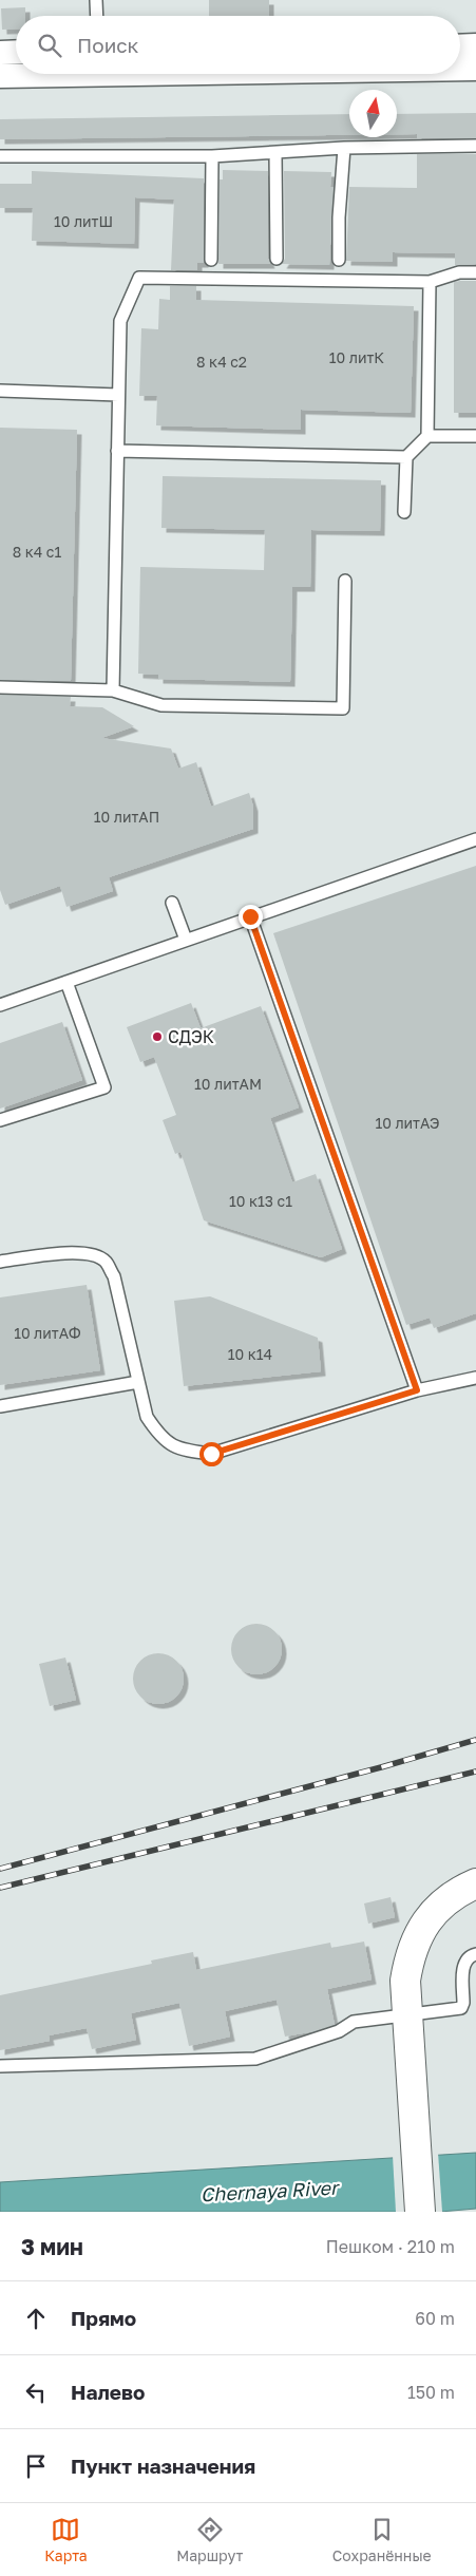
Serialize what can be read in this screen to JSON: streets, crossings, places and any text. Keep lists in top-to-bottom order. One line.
{"water":["Chernaya River"],"places":["СДЭК"],"house_numbers":["10 литШ","10 литК","8 к4 с2","8 к4 с1","10 литАП","10 литАМ","10 литАЭ","10 к13 с1","10 литАФ","10 к14"],"north":"top","page":{"search":"Поиск","heading":["3 мин","Пешком · 210 m"],"list":[["Прямо","60 m"],["Налево","150 m"],"Пункт назначения"],"nav":["Карта","Маршрут","Сохранённые"]}}
